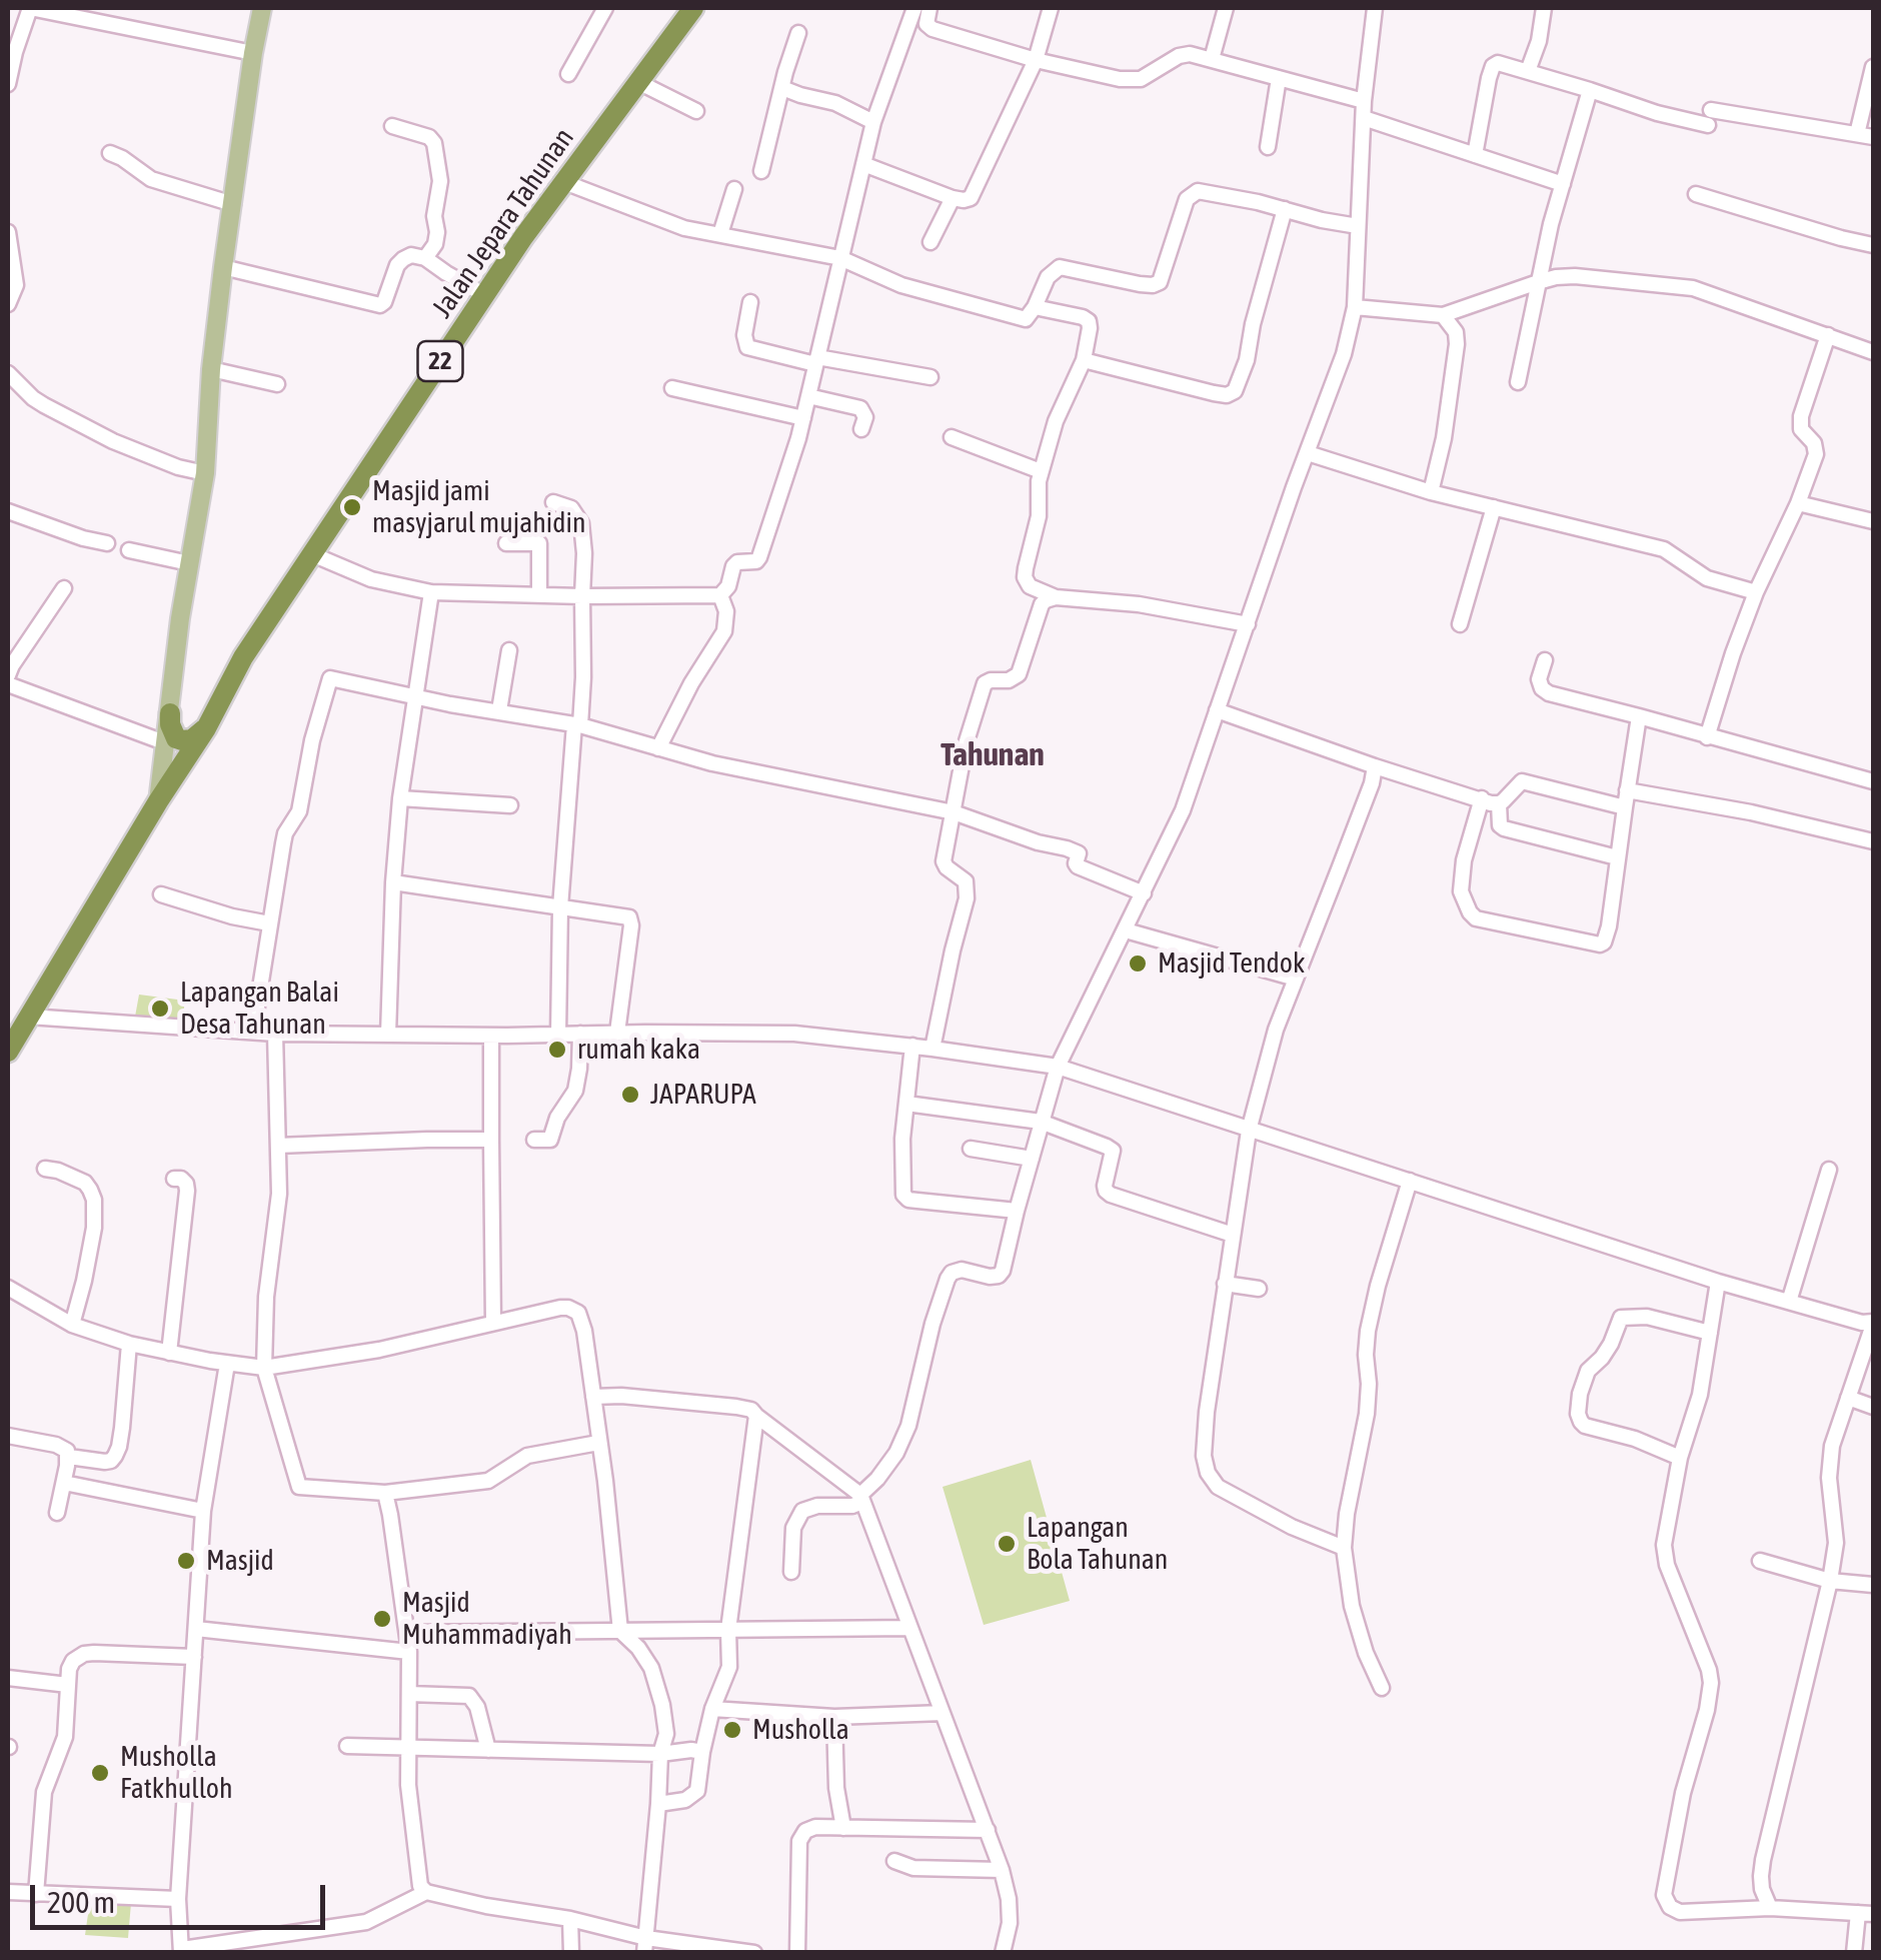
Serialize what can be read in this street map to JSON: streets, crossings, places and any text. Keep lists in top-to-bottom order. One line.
{"streets":{"highway":["Jalan Jepara Tahunan","22"]},"crossings":[["Jalan Jepara Tahunan","22"]],"districts":["Tahunan"],"places":["Masjid jami masyjarul mujahidin","Masjid Tendok","Lapangan Balai Desa Tahunan","rumah kaka","JAPARUPA","Lapangan Bola Tahunan","Masjid","Masjid Muhammadiyah","Musholla","Musholla Fatkhulloh"],"scale_bar":"200 m"}
